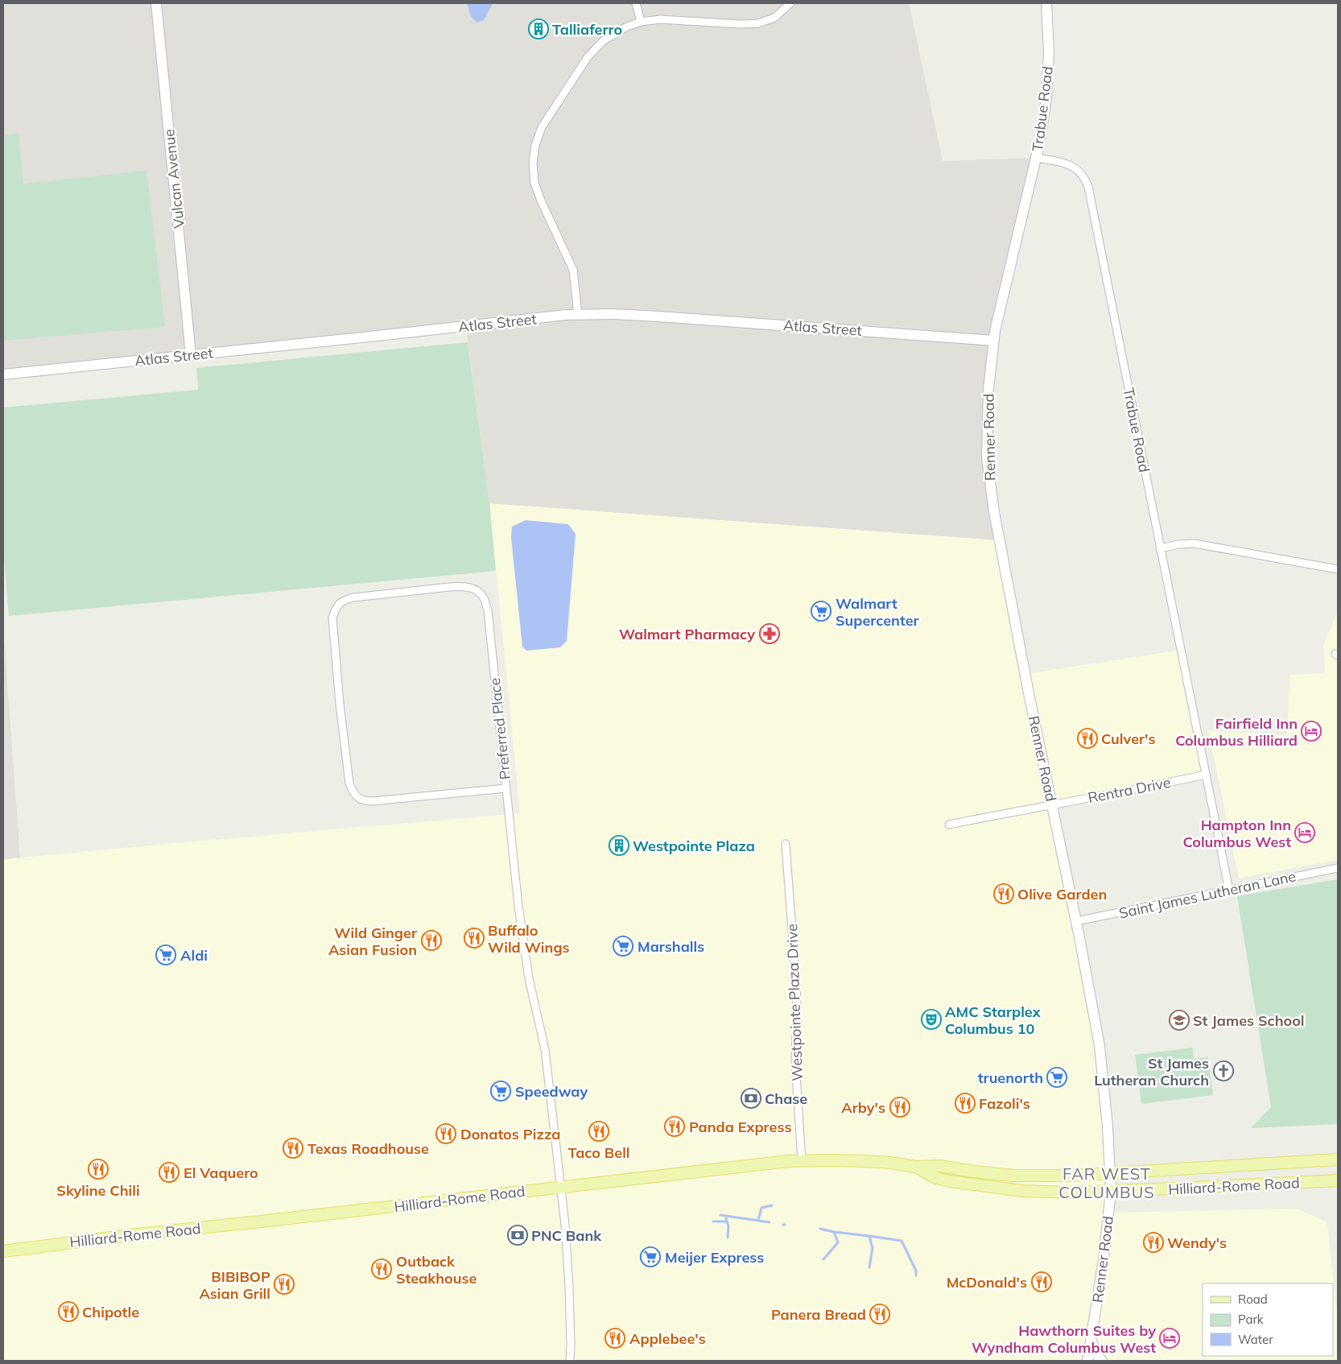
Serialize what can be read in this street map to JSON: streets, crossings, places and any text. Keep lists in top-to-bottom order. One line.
{"streets":{"main road":["Trabue Road","Vulcan Avenue","Atlas Street","Renner Road","Hilliard-Rome Road"],"street":["Preferred Place","Rentra Drive","Saint James Lutheran Lane","Westpointe Plaza Drive"]},"crossings":[["Trabue Road","Renner Road"],["Trabue Road","Rentra Drive"],["Trabue Road","Saint James Lutheran Lane"],["Vulcan Avenue","Atlas Street"],["Atlas Street","Renner Road"],["Renner Road","Rentra Drive"],["Renner Road","Saint James Lutheran Lane"],["Renner Road","Hilliard-Rome Road"],["Westpointe Plaza Drive","Hilliard-Rome Road"]],"districts":["FAR WEST COLUMBUS"],"places":{"building":["Talliaferro","Westpointe Plaza"],"supermarket":["Walmart Supercenter","Marshalls","Aldi","truenorth","Speedway","Meijer Express"],"pharmacy":["Walmart Pharmacy"],"hotel":["Fairfield Inn Columbus Hilliard","Hampton Inn Columbus West","Hawthorn Suites by Wyndham Columbus West"],"restaurant":["Culver's","Olive Garden","Buffalo Wild Wings","Wild Ginger Asian Fusion","Fazoli's","Arby's","Panda Express","Taco Bell","Donatos Pizza","Texas Roadhouse","Skyline Chili","El Vaquero","Wendy's","Outback Steakhouse","McDonald's","BIBIBOP Asian Grill","Chipotle","Panera Bread","Applebee's"],"theatre":["AMC Starplex Columbus 10"],"school or university":["St James School"],"church":["St James Lutheran Church"],"bank":["Chase","PNC Bank"]},"legend":["Road","Park","Water"]}
